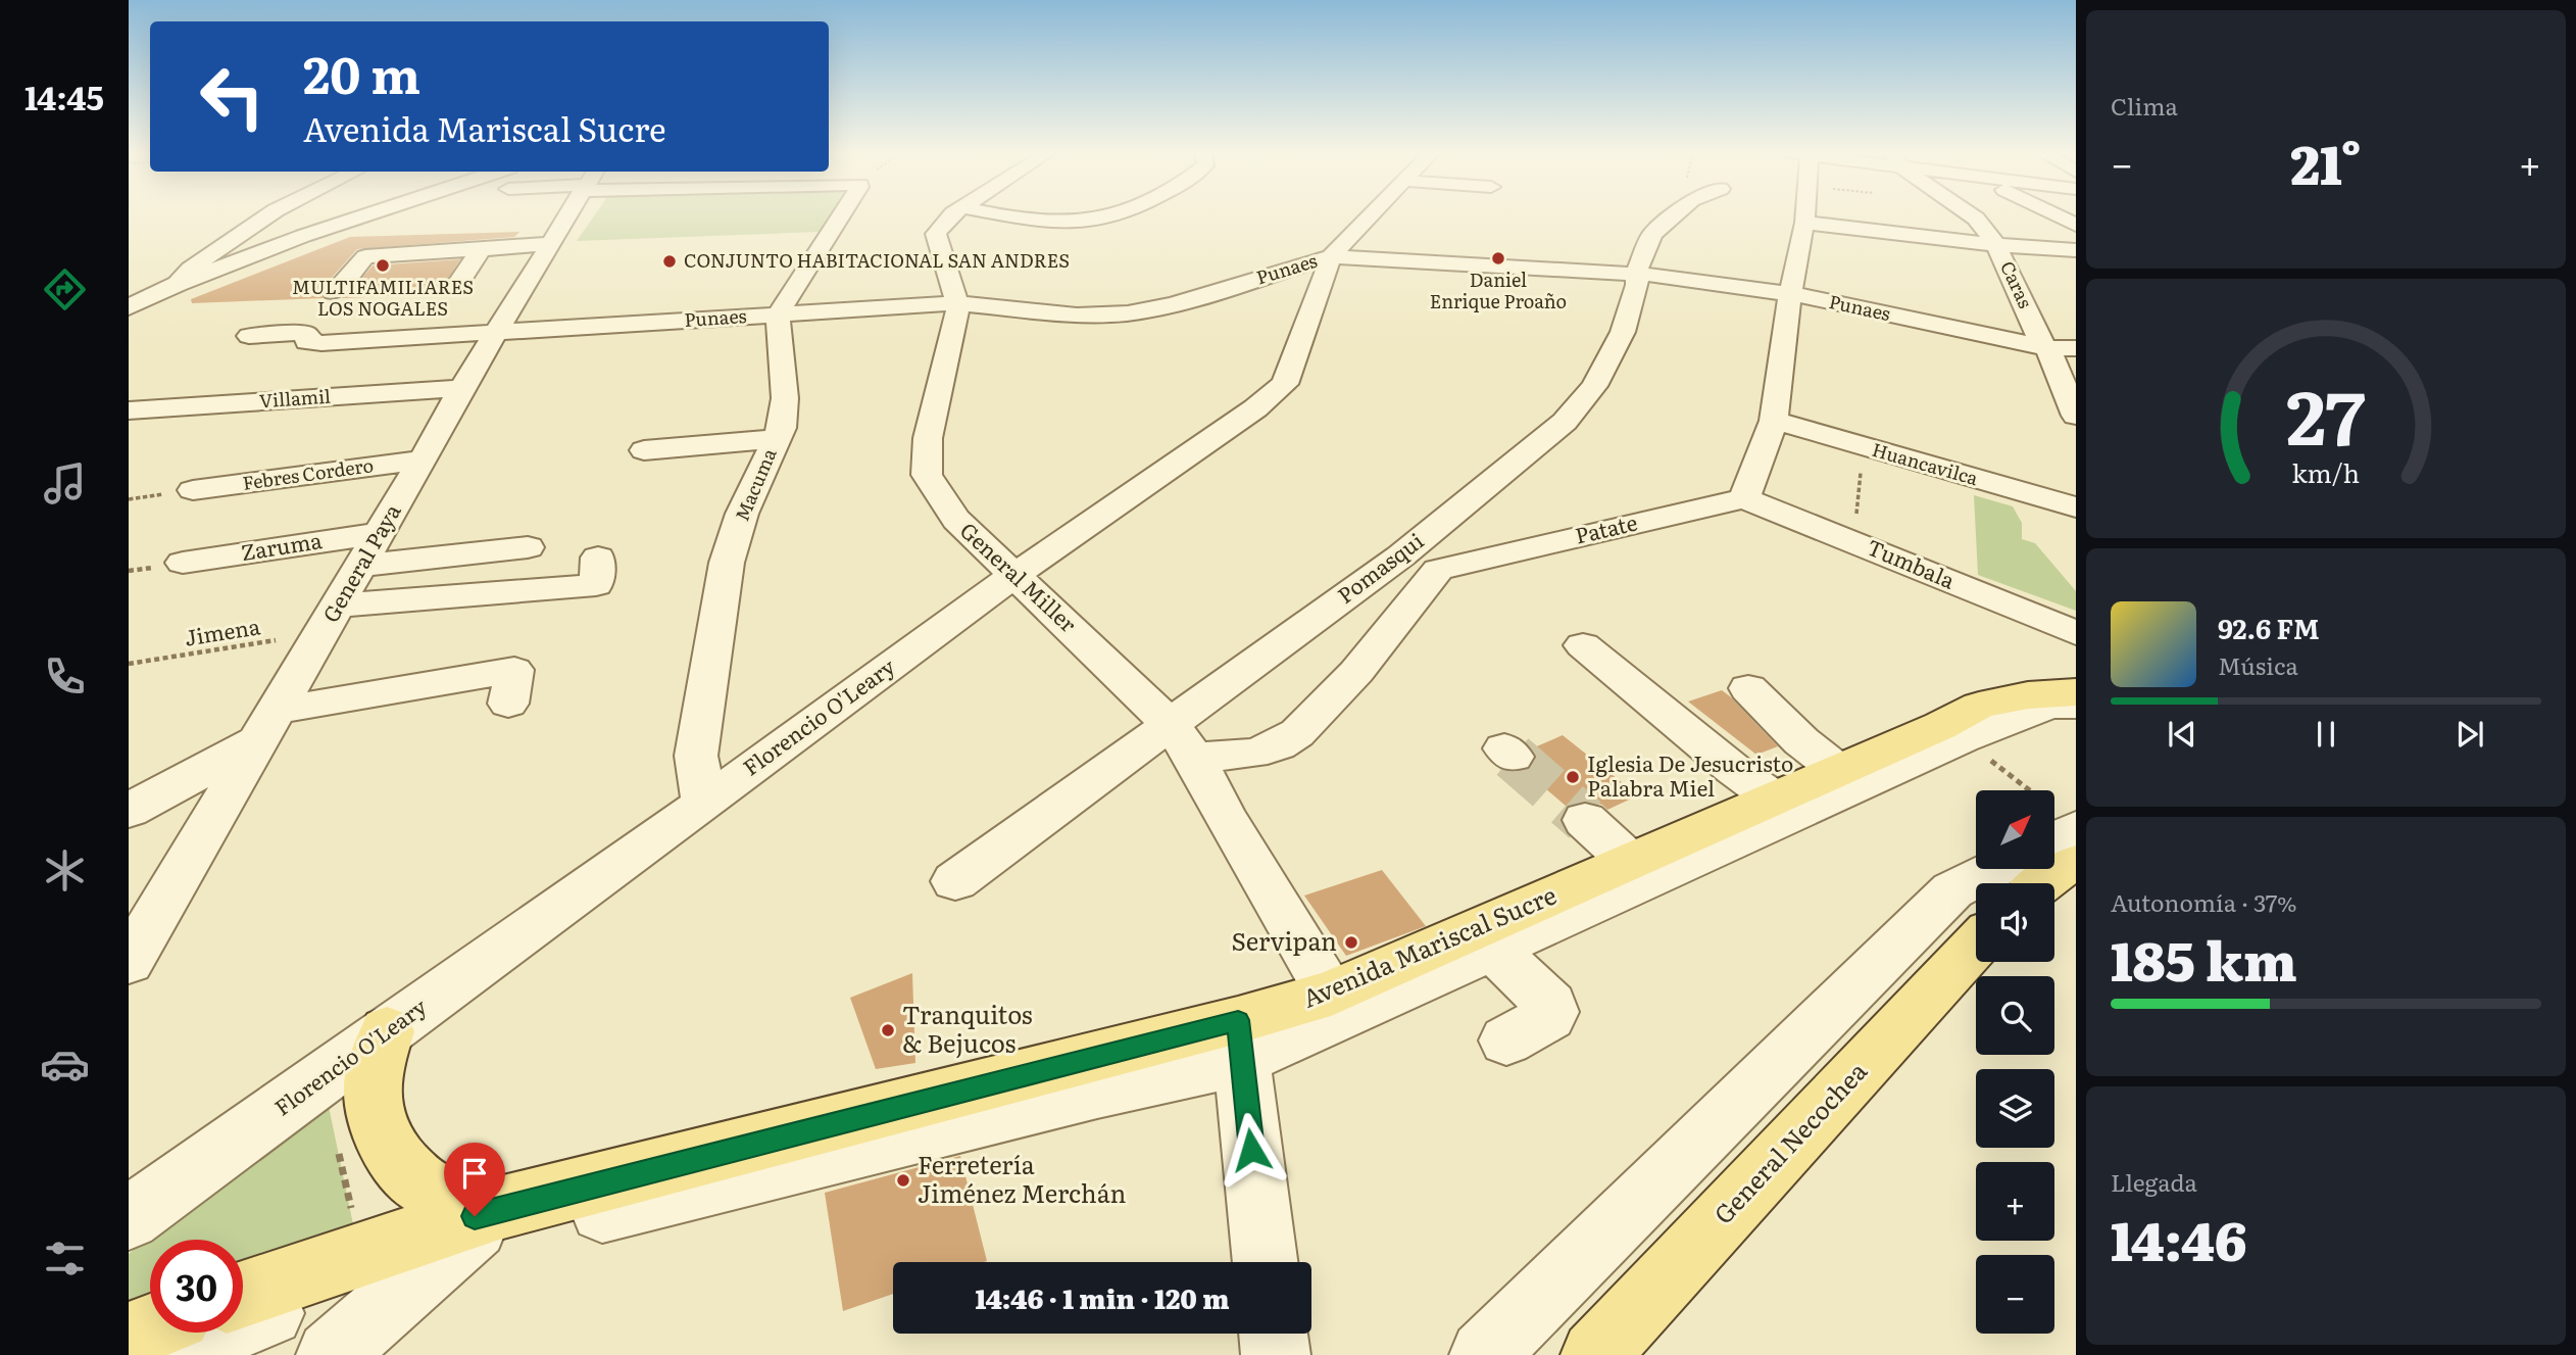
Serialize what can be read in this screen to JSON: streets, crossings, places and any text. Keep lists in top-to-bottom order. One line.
{"streets":{"main road":["Avenida Mariscal Sucre","General Necochea"],"street":["Punaes","Caras","Villamil","Huancavilca","Febres Cordero","Macuma","Patate","Zaruma","General Paya","Tumbala","Pomasqui","General Miller","Florencio O'Leary"],"path":["Jimena"]},"crossings":[["Punaes","Caras"],["Punaes","Macuma"],["Punaes","General Paya"],["Punaes","Pomasqui"],["Punaes","General Miller"],["Punaes","Florencio O'Leary"],["Villamil","General Paya"],["Febres Cordero","General Paya"],["Macuma","Florencio O'Leary"],["Patate","Tumbala"],["Zaruma","General Paya"],["General Paya","Jimena"],["Pomasqui","General Miller"],["General Miller","Florencio O'Leary"],["General Miller","Avenida Mariscal Sucre"]],"places":["Daniel Enrique Proaño","CONJUNTO HABITACIONAL SAN ANDRES","MULTIFAMILIARES LOS NOGALES","Iglesia De Jesucristo Palabra Miel","Servipan","Tranquitos & Bejucos","Ferretería Jiménez Merchán"],"north":"top right","page":{"tabs":"14:45","tile":["Clima",["Autonomía · 37%","185 km"],["Llegada","14:46"]],"turn":["20 m","Avenida Mariscal Sucre"],"heat":["−","21°","+"],"song":["92.6 FM","Música"],"map_buttons":["+","−"],"limit":"30","trip":"14:46 · 1 min · 120 m","gauge":["27","km/h"]}}
